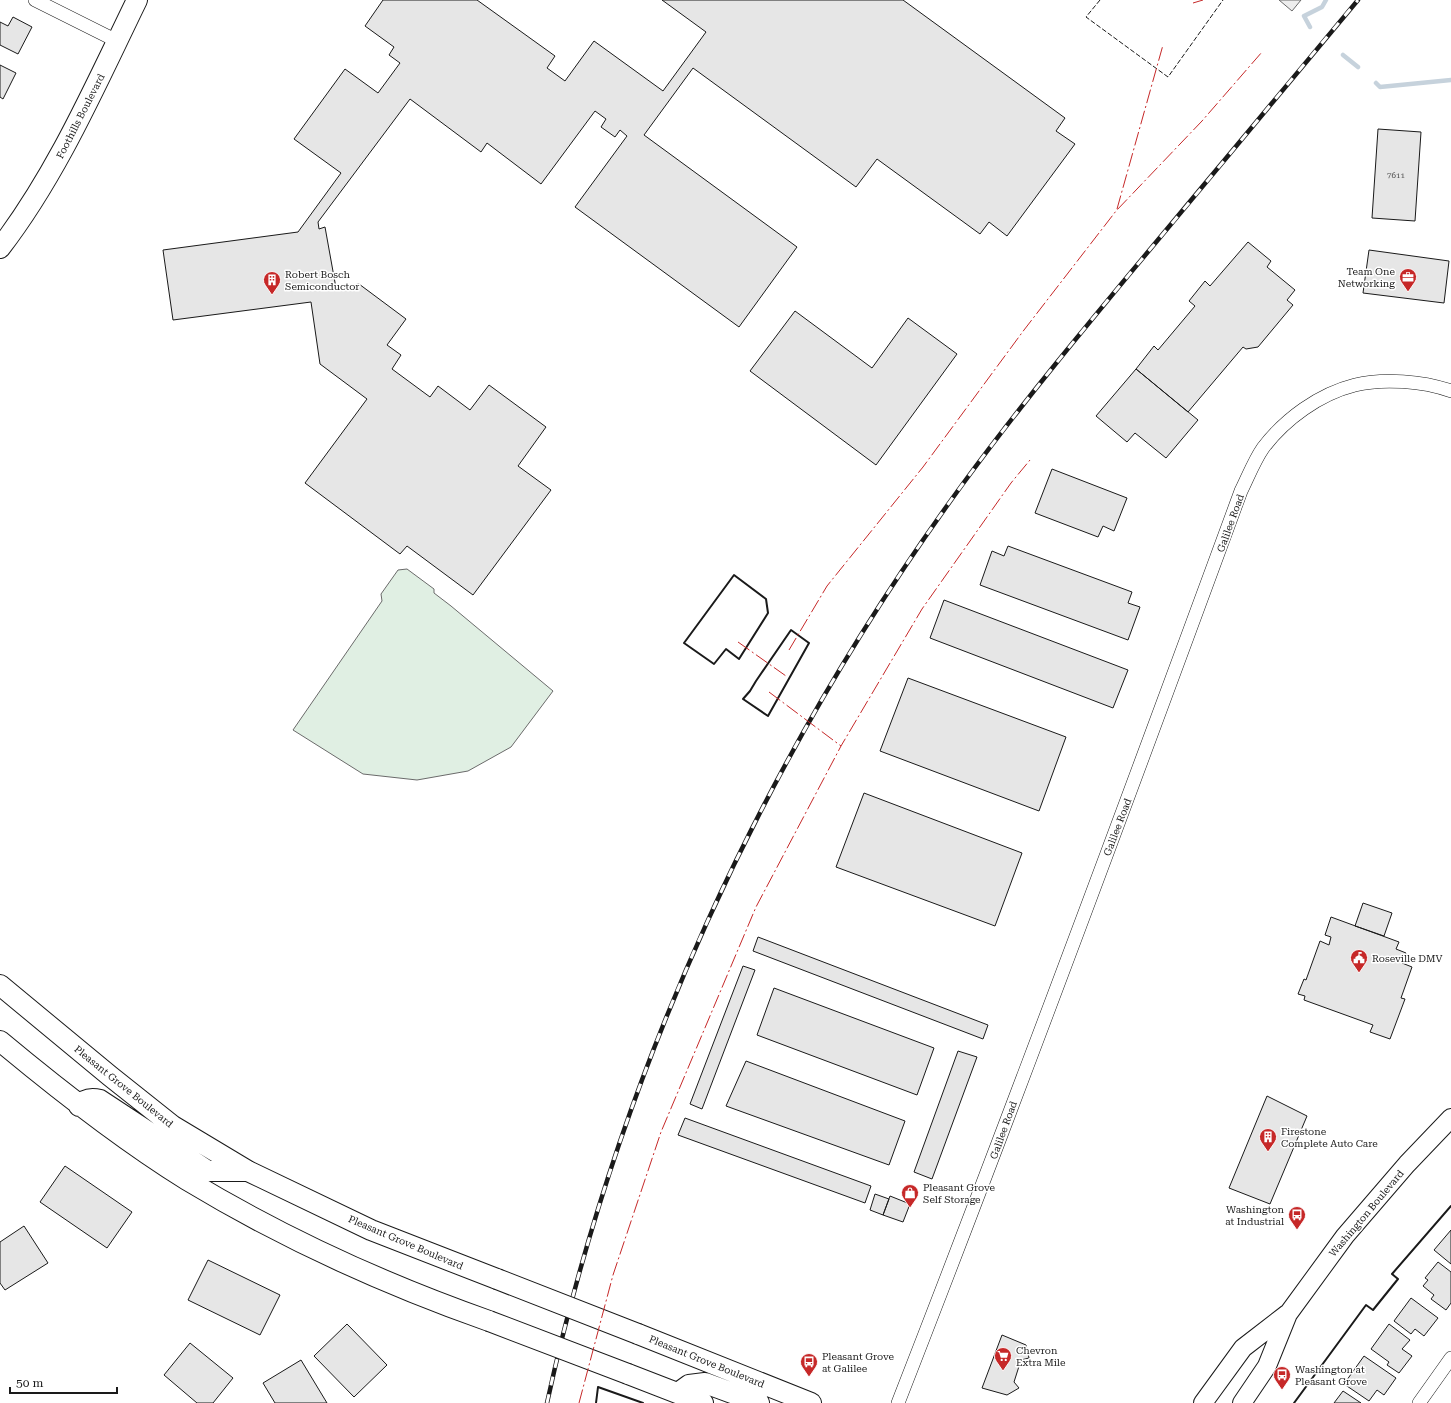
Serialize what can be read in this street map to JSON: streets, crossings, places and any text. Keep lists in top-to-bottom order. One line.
{"streets":{"main road":["Foothills Boulevard","Pleasant Grove Boulevard","Washington Boulevard"],"street":["Galilee Road"]},"places":{"office":["Team One Networking"],"building":["Robert Bosch Semiconductor","Firestone Complete Auto Care"],"public building":["Roseville DMV"],"shop":["Pleasant Grove Self Storage"],"bus stop":["Washington at Industrial","Pleasant Grove at Galilee","Washington at Pleasant Grove"],"supermarket":["Chevron Extra Mile"]},"house_numbers":["7611"],"scale_bar":"50 m"}
